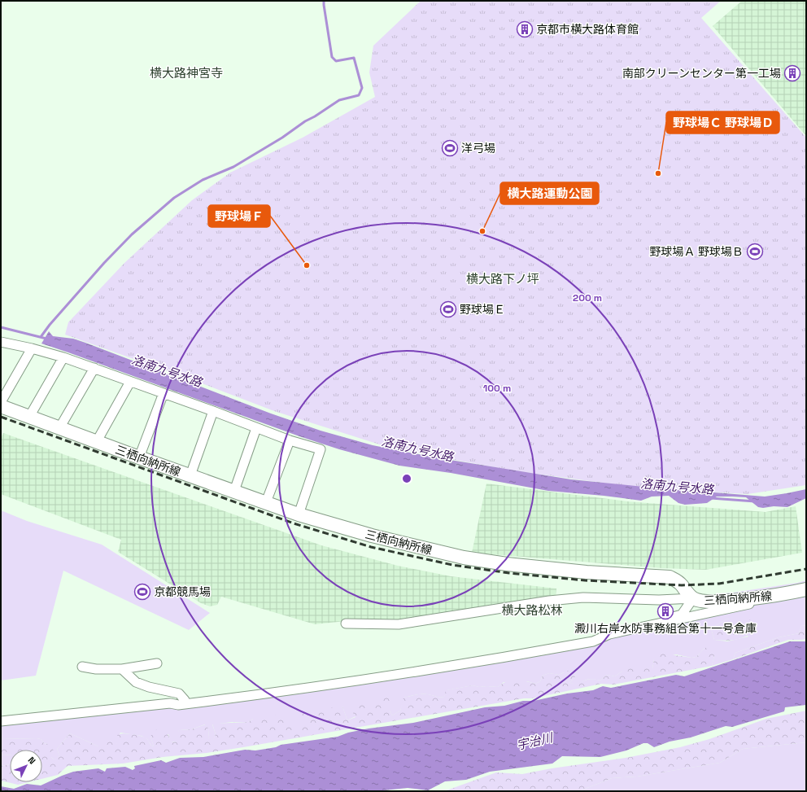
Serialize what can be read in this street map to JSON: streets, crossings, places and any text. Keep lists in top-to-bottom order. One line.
{"streets":{"main road":["三栖向納所線"]},"districts":["横大路神宮寺","横大路下ノ坪","横大路松林"],"water":["洛南九号水路","宇治川"],"places":{"building":["京都市横大路体育館","南部クリーンセンター第一工場","澱川右岸水防事務組合第十一号倉庫"],"sports":["洋弓場","野球場Ａ 野球場Ｂ","野球場Ｅ","京都競馬場"],"other":["野球場Ｃ 野球場Ｄ","横大路運動公園","野球場Ｆ"]},"north":"top right","rings":["200 m","100 m"]}
